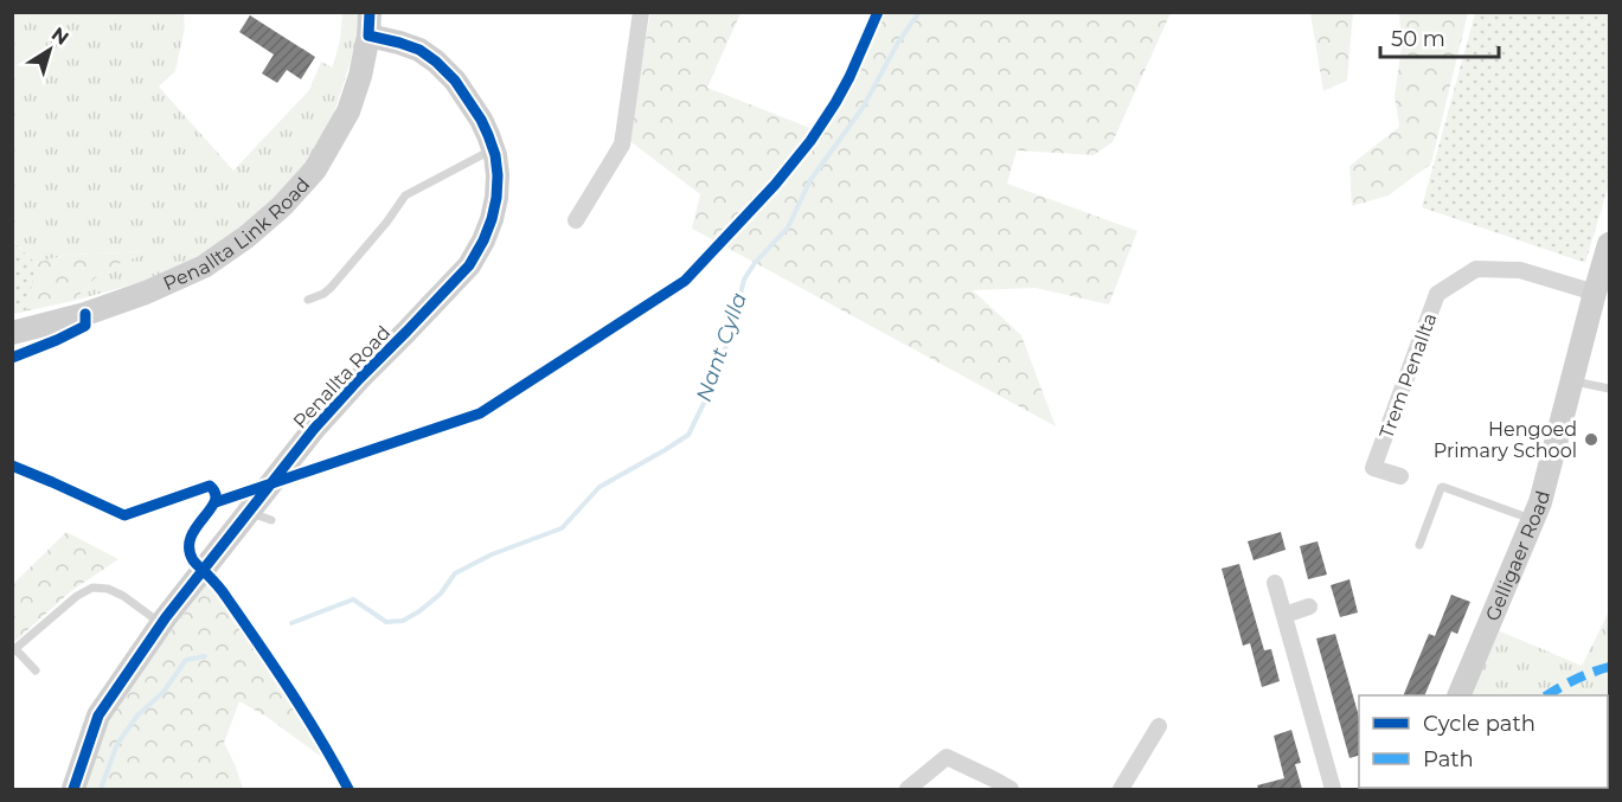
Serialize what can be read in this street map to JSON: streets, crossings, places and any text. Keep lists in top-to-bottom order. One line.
{"streets":{"street":["Penallta Link Road","Trem Penallta","Penallta Road","Gelligaer Road"]},"crossings":[["Penallta Link Road","Penallta Road"],["Trem Penallta","Gelligaer Road"]],"water":["Nant Cylla"],"places":["Hengoed Primary School"],"legend":["Cycle path","Path"],"scale_bar":"50 m","north":"top right"}
